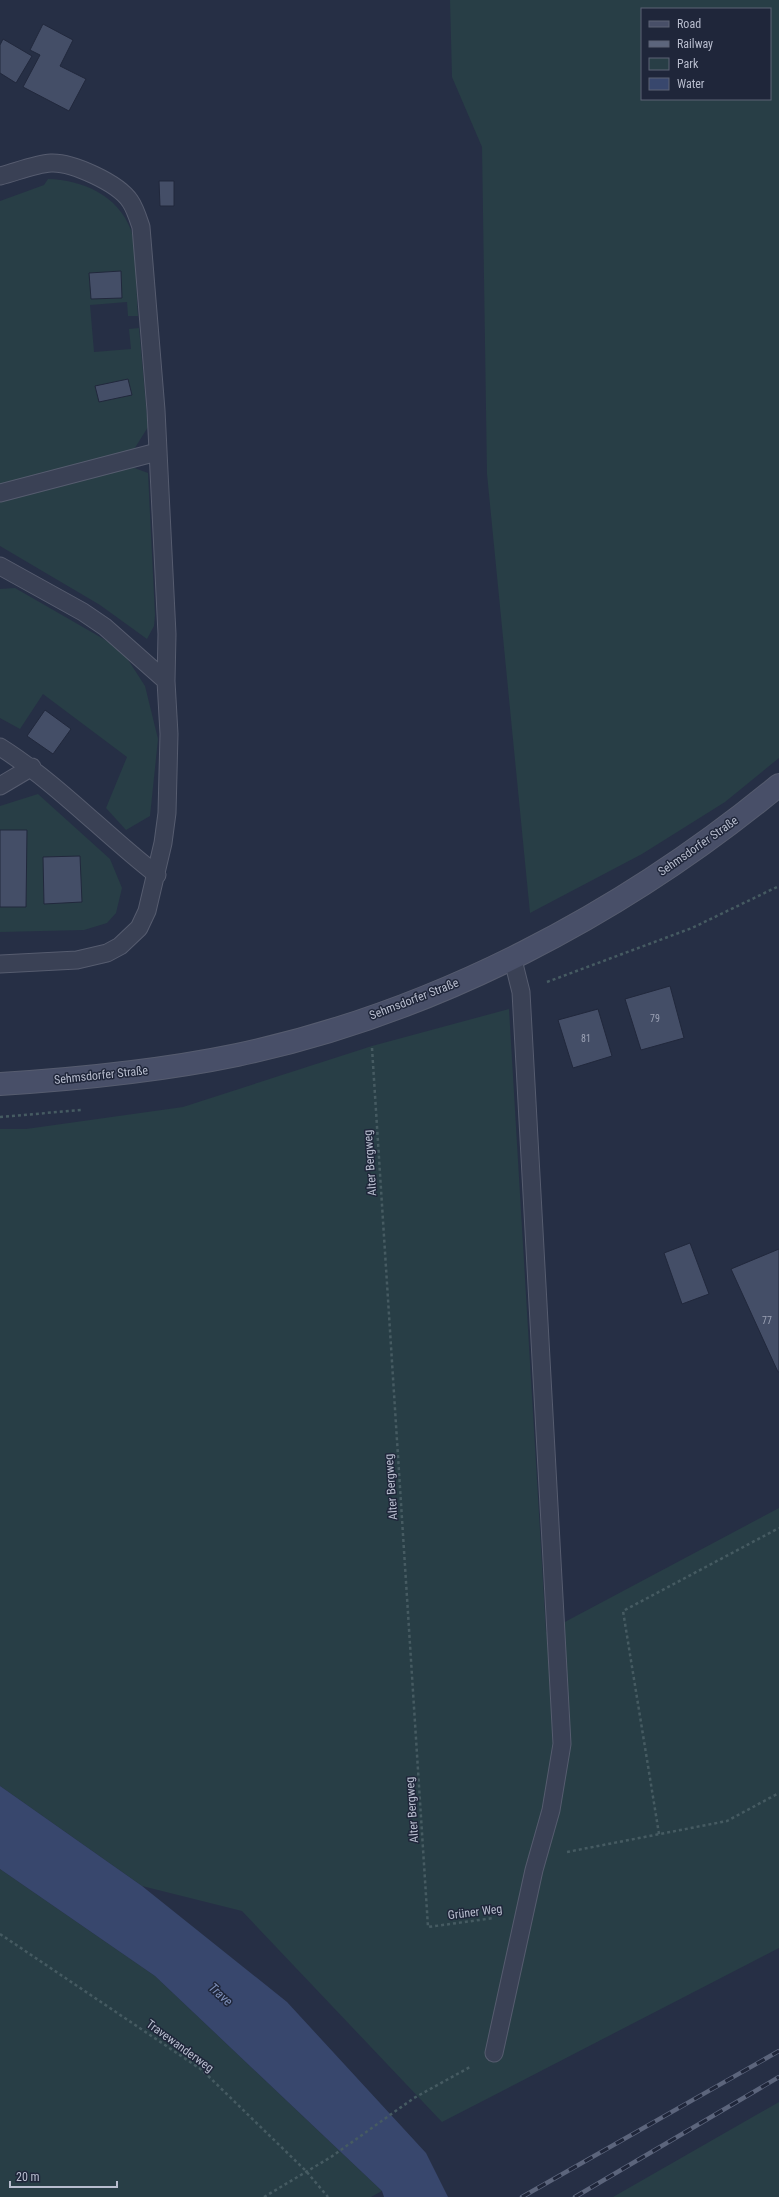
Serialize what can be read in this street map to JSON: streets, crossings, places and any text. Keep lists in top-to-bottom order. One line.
{"streets":{"main road":["Sehmsdorfer Straße"],"path":["Alter Bergweg","Grüner Weg","Travewanderweg"]},"crossings":[["Alter Bergweg","Grüner Weg"]],"water":["Trave"],"house_numbers":["79","81","77"],"legend":["Road","Railway","Park","Water"],"scale_bar":"20 m"}
